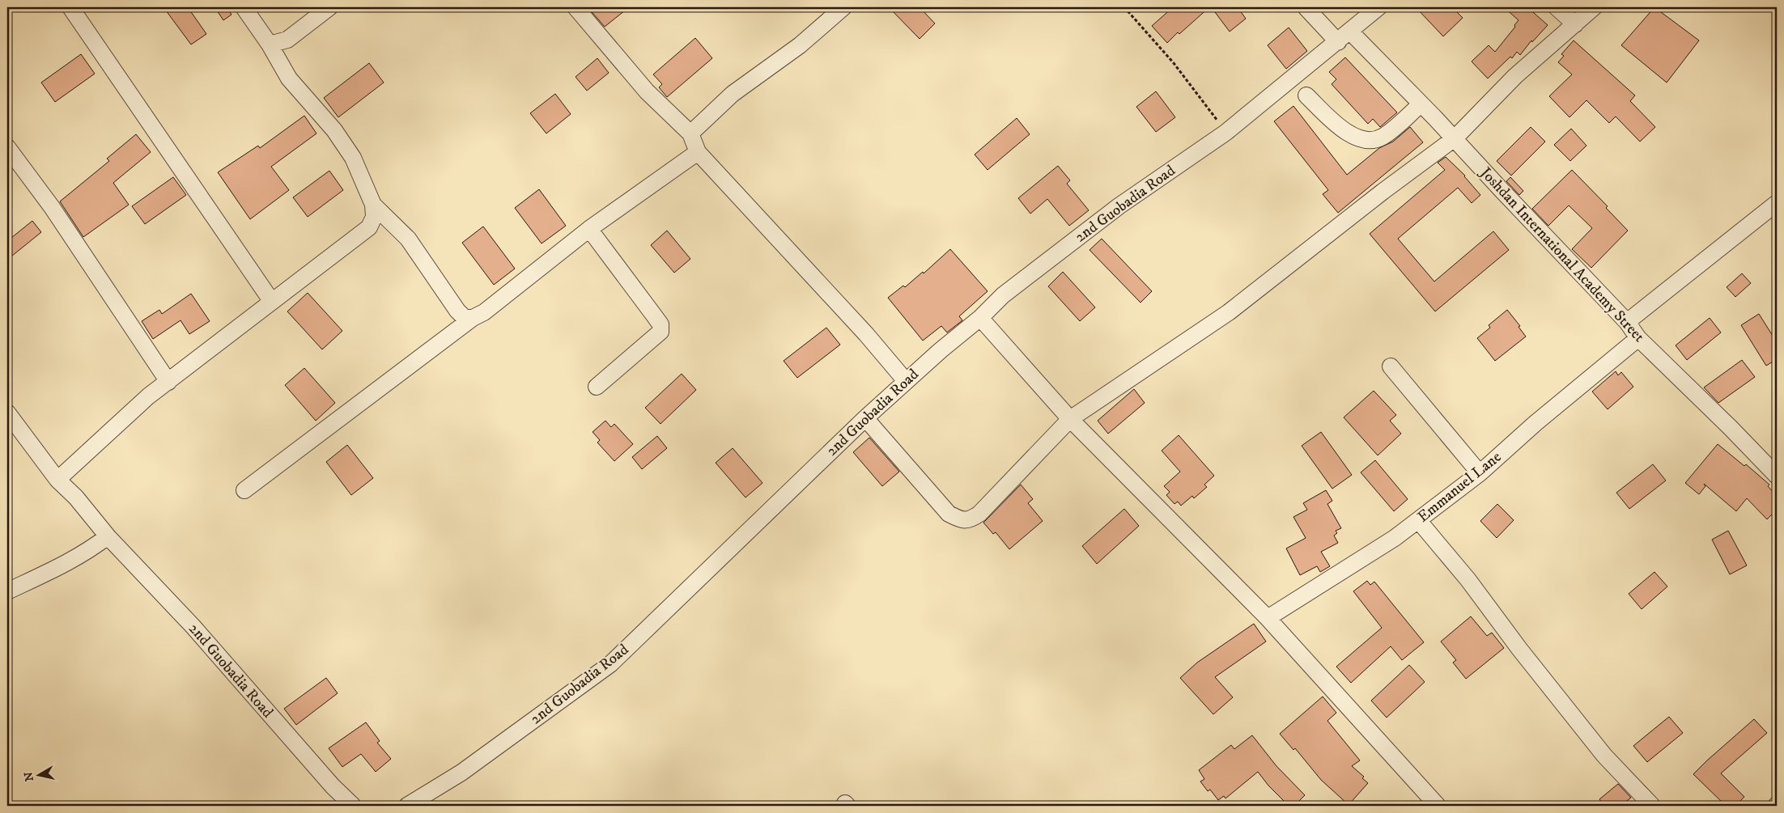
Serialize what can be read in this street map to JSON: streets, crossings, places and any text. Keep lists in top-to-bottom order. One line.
{"streets":{"street":["2nd Guobadia Road","Joshdan International Academy Street","Emmanuel Lane"]},"crossings":[["2nd Guobadia Road","Joshdan International Academy Street"],["Joshdan International Academy Street","Emmanuel Lane"]],"north":"left"}
